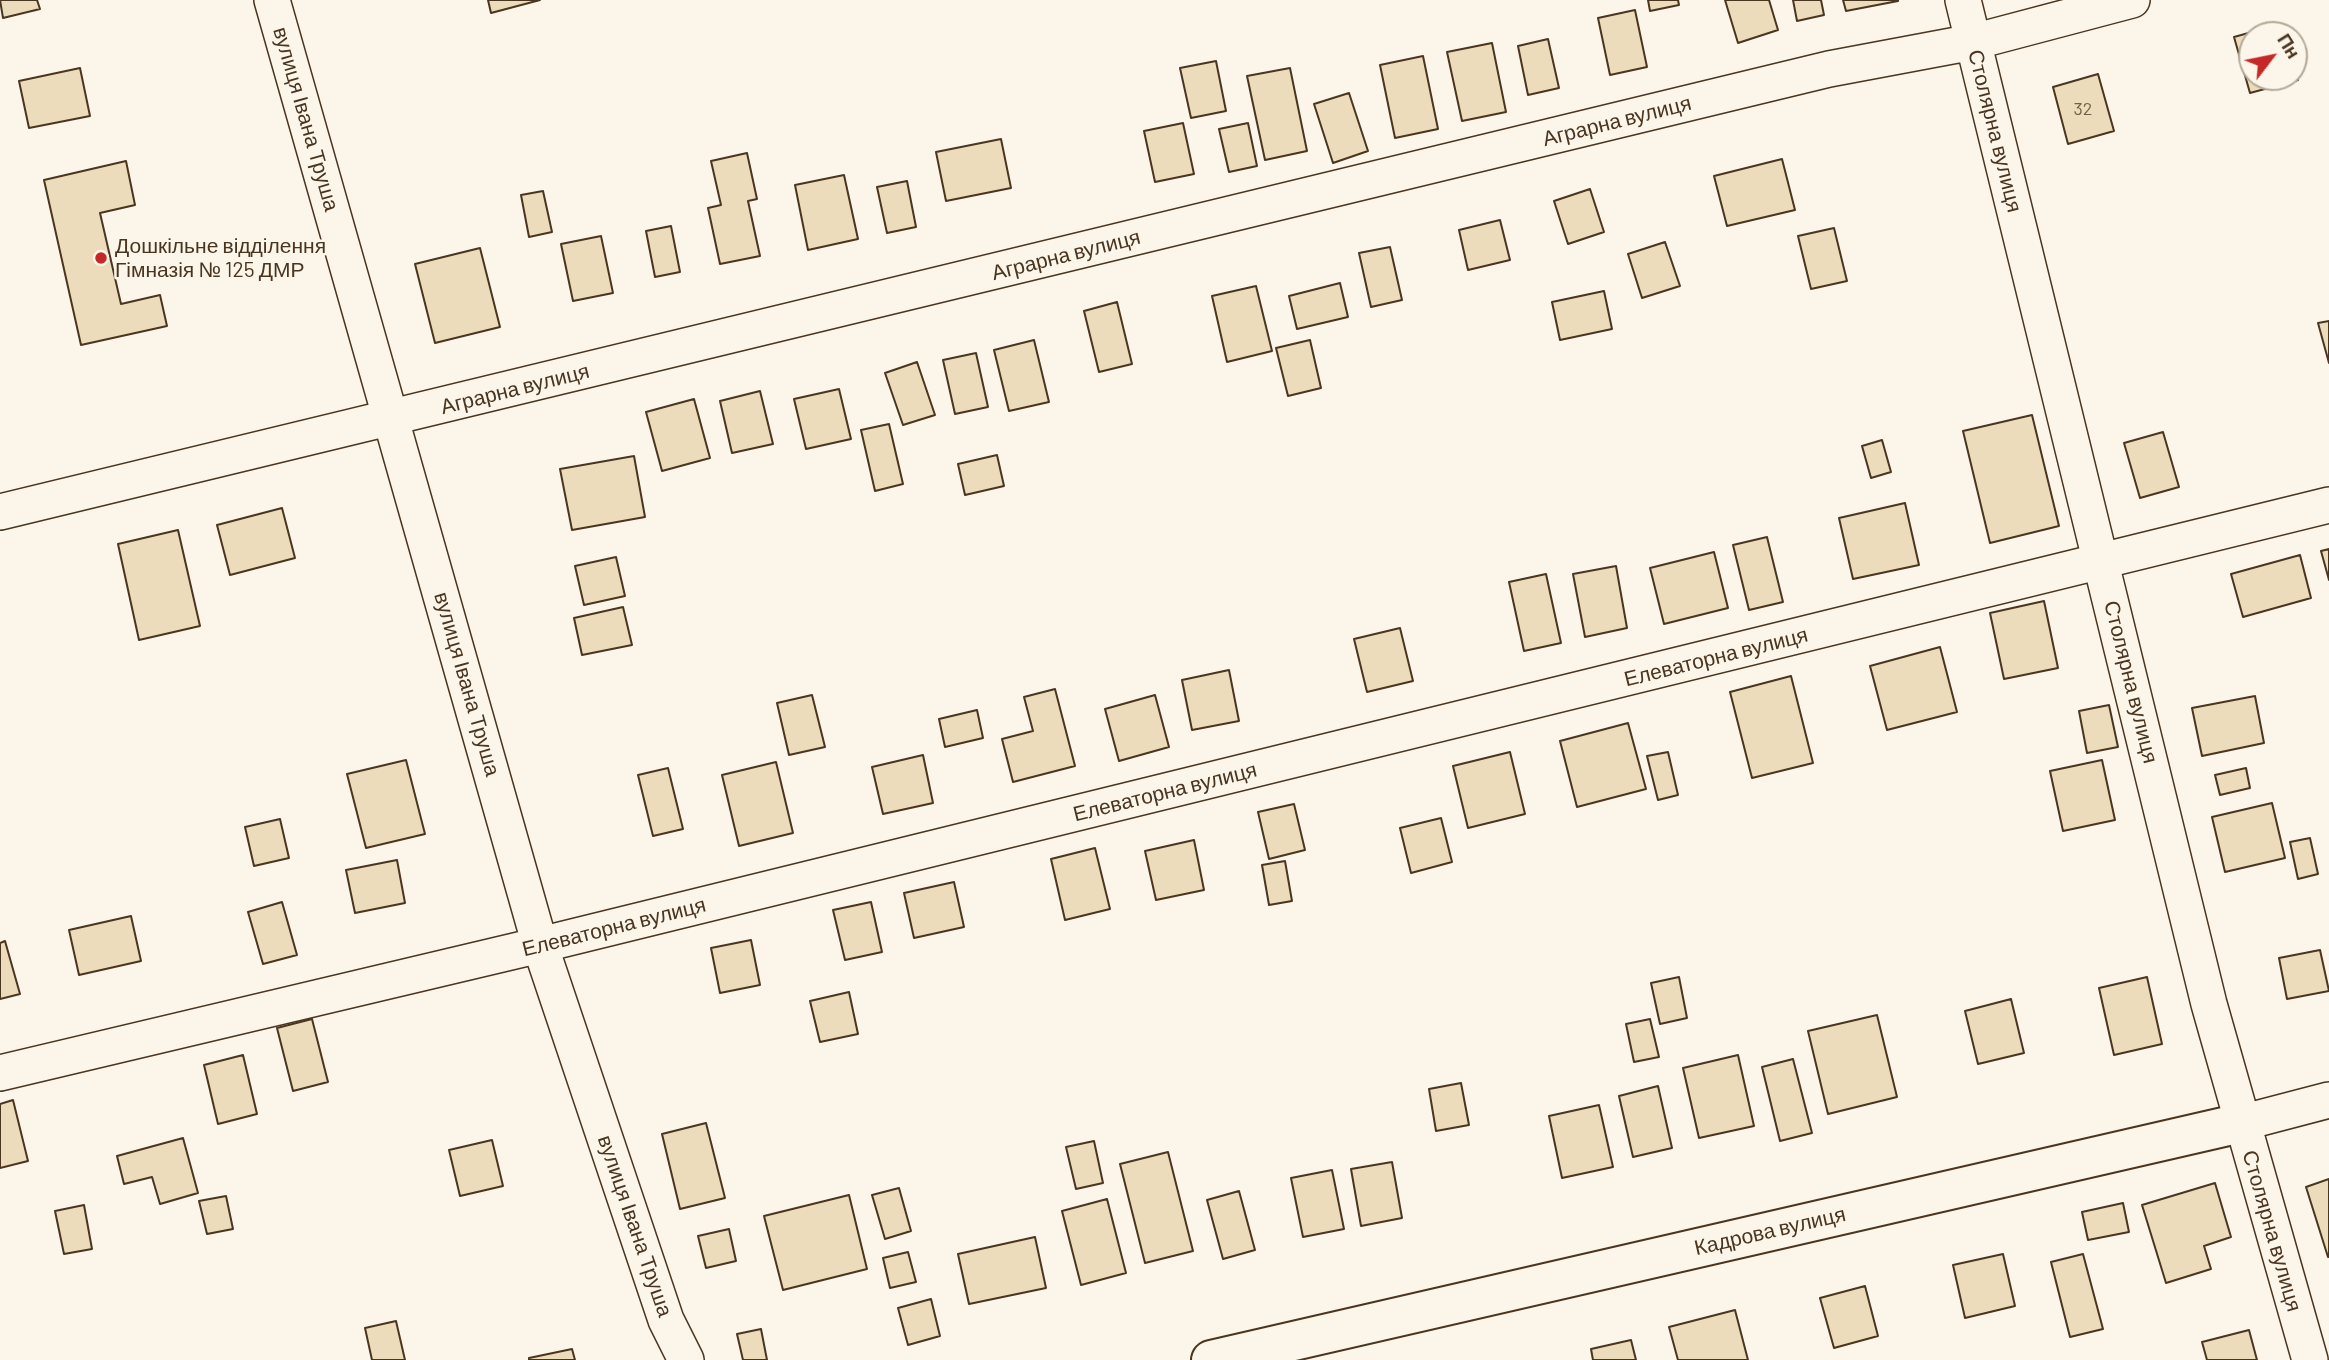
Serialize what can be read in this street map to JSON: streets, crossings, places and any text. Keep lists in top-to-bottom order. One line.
{"streets":{"street":["вулиця Івана Труша","Аграрна вулиця","Столярна вулиця","Елеваторна вулиця","Кадрова вулиця"]},"crossings":[["вулиця Івана Труша","Аграрна вулиця"],["вулиця Івана Труша","Елеваторна вулиця"],["Аграрна вулиця","Столярна вулиця"],["Столярна вулиця","Елеваторна вулиця"],["Столярна вулиця","Кадрова вулиця"]],"places":["Дошкільне відділення Гімназія № 125 ДМР"],"house_numbers":["32"],"north":"top right"}
